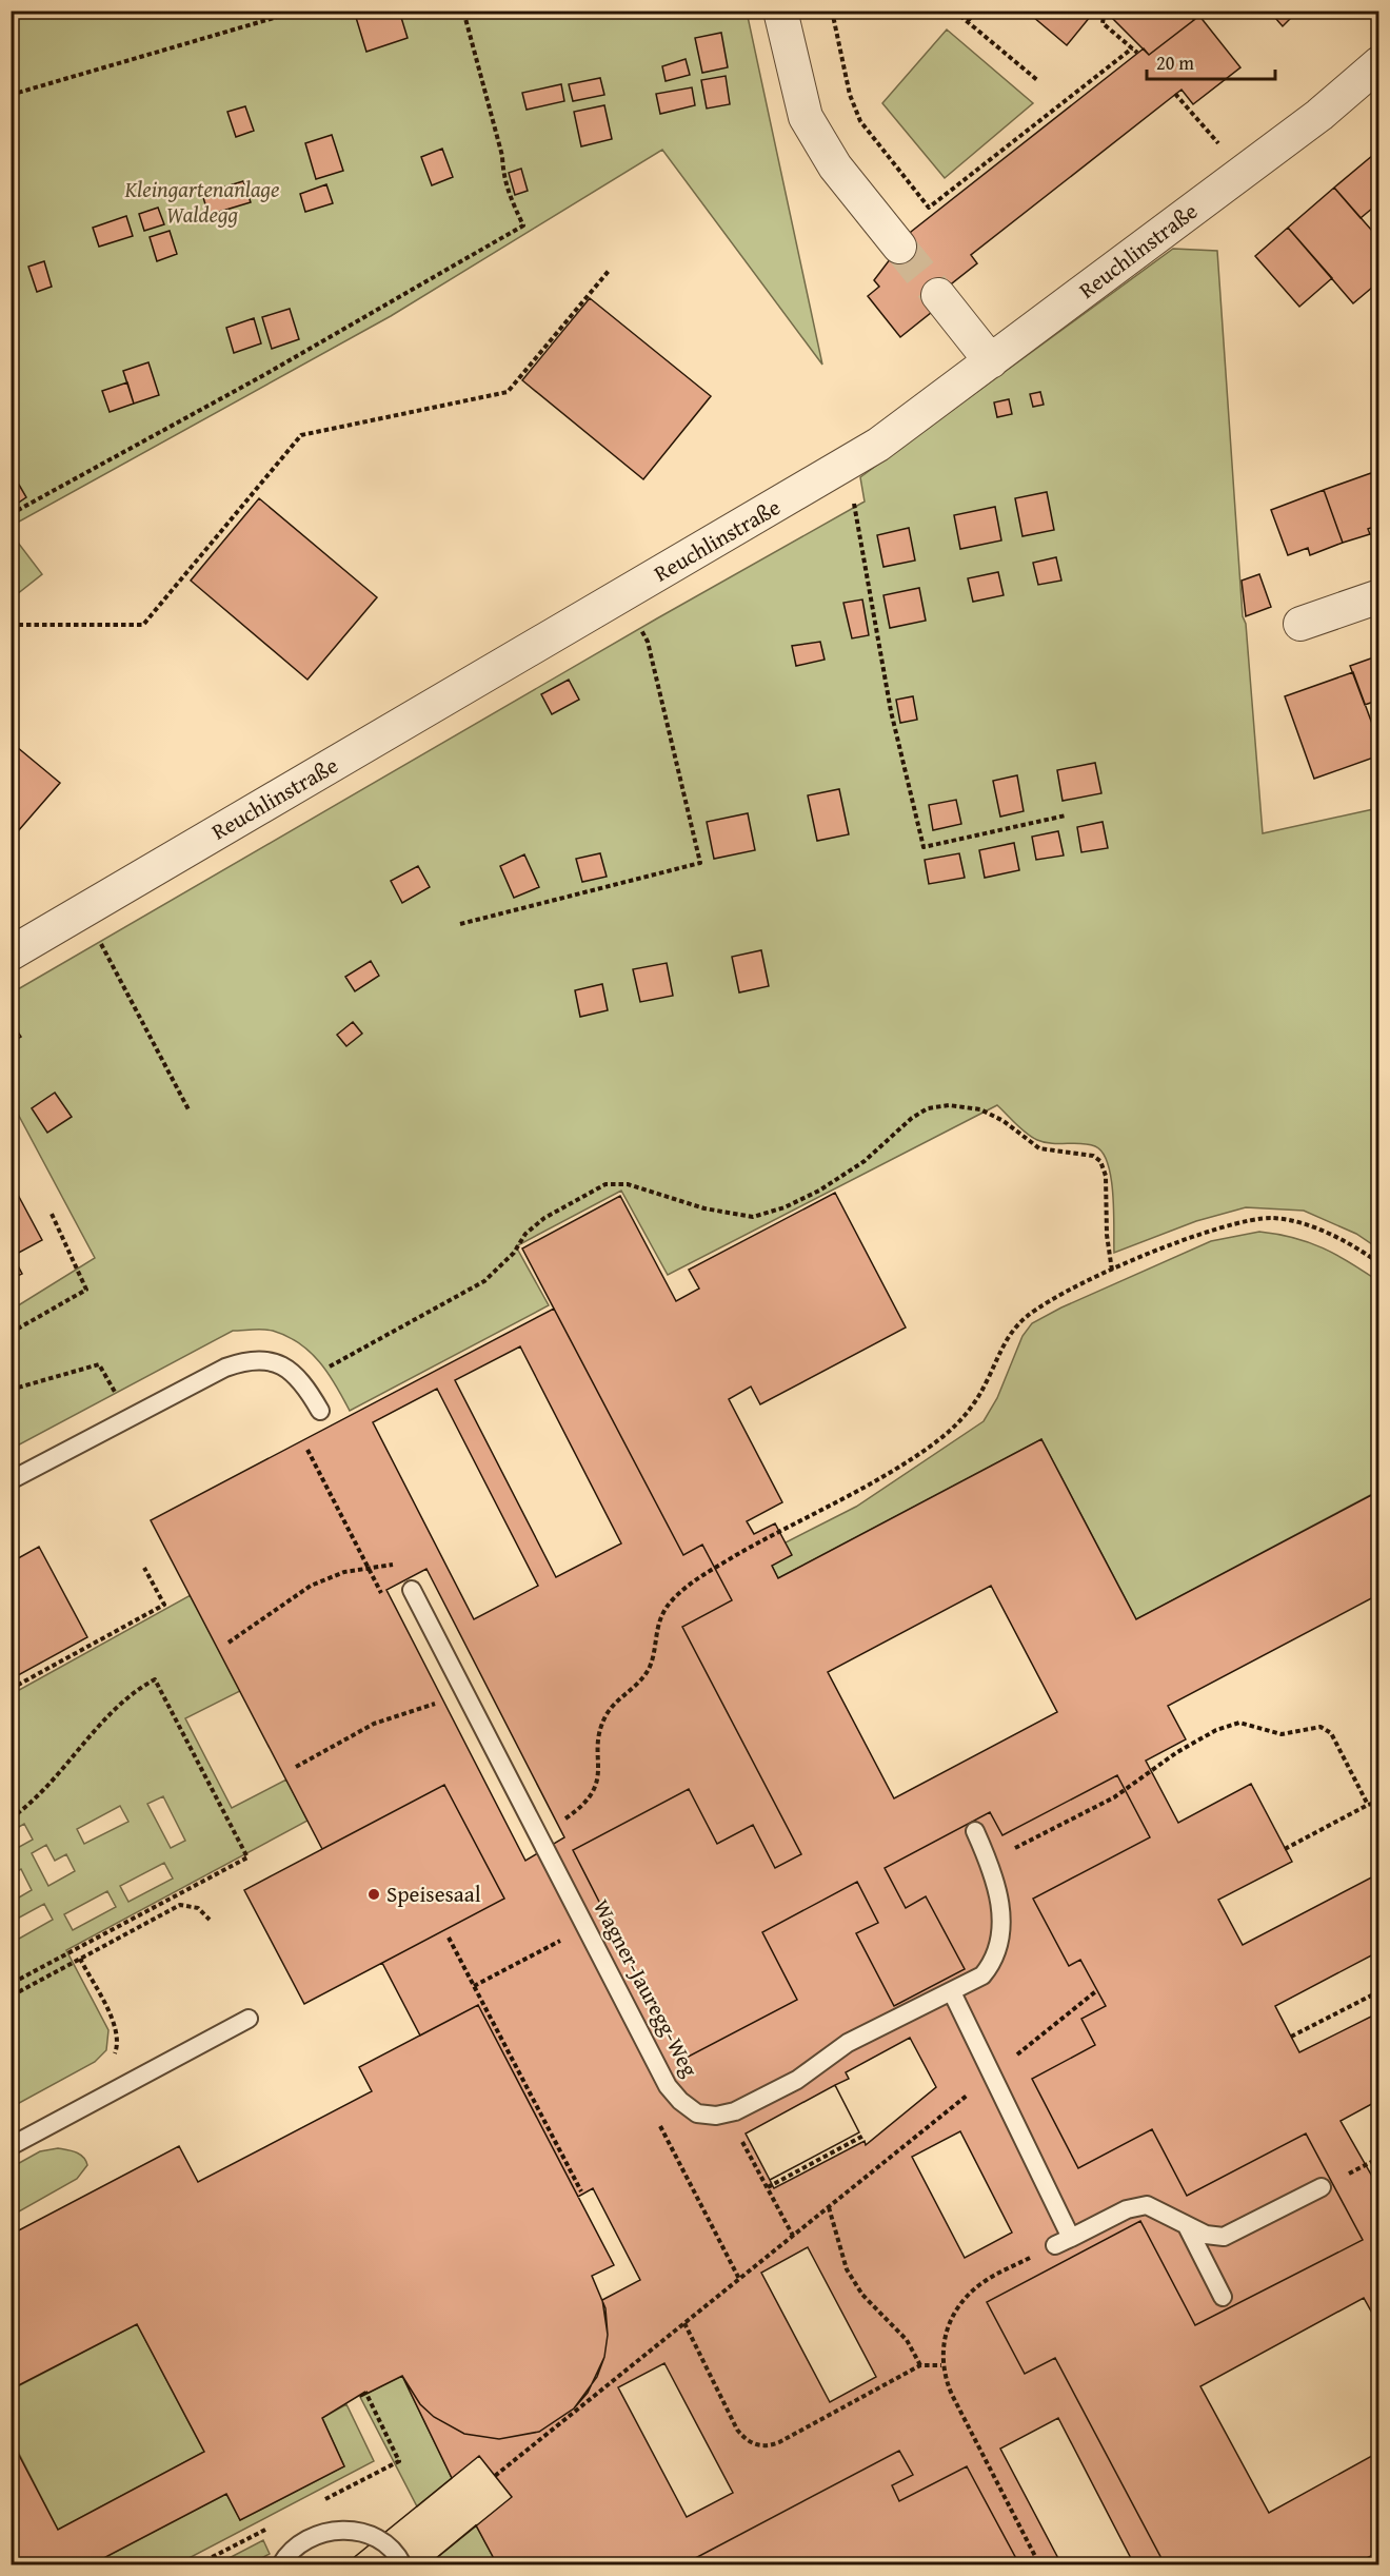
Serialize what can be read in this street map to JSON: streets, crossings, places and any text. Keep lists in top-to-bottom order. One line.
{"streets":{"street":["Reuchlinstraße"],"lane":["Wagner-Jauregg-Weg"]},"parks":["Kleingartenanlage Waldegg"],"places":["Speisesaal"],"scale_bar":"20 m"}
